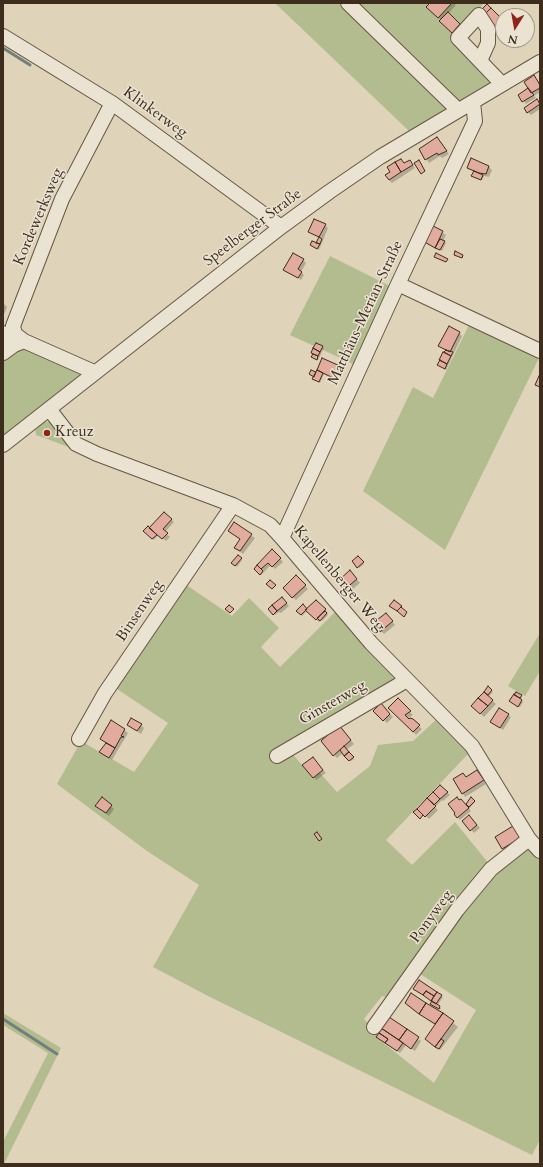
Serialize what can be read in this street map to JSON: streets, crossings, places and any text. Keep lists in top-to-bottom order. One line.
{"streets":{"street":["Klinkerweg","Kordewerksweg","Speelberger Straße","Matthäus-Merian-Straße","Kapellenberger Weg","Binsenweg","Ginsterweg","Ponyweg"]},"crossings":[["Klinkerweg","Kordewerksweg"],["Klinkerweg","Speelberger Straße"],["Speelberger Straße","Matthäus-Merian-Straße"],["Speelberger Straße","Kapellenberger Weg"],["Matthäus-Merian-Straße","Kapellenberger Weg"],["Kapellenberger Weg","Binsenweg"],["Kapellenberger Weg","Ginsterweg"],["Kapellenberger Weg","Ponyweg"]],"places":["Kreuz"],"north":"bottom"}
